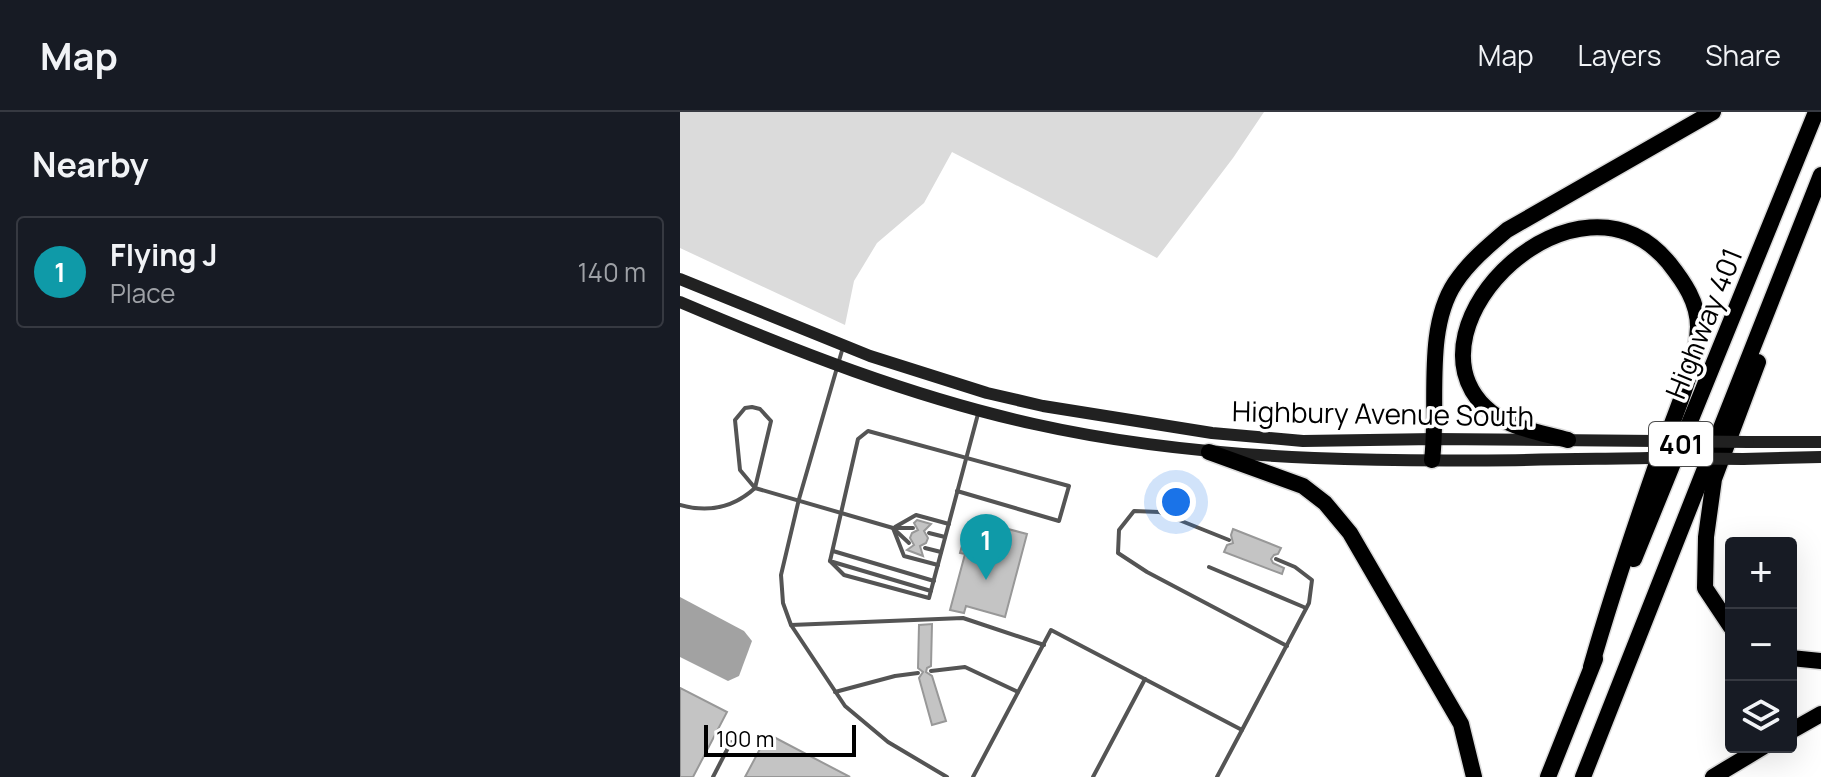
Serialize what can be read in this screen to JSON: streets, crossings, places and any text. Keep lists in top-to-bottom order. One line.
{"streets":{"highway":["Highway 401","401"],"main road":["Highbury Avenue South"]},"scale_bar":"100 m","page":{"header":"Map","nav":["Map","Layers","Share"],"heading":"Nearby","list":[{"mark":"1","name":"Flying J","note":"Place","value":"140 m"}],"pins":"1","map_buttons":["+","−"],"scale":"100 m"}}
